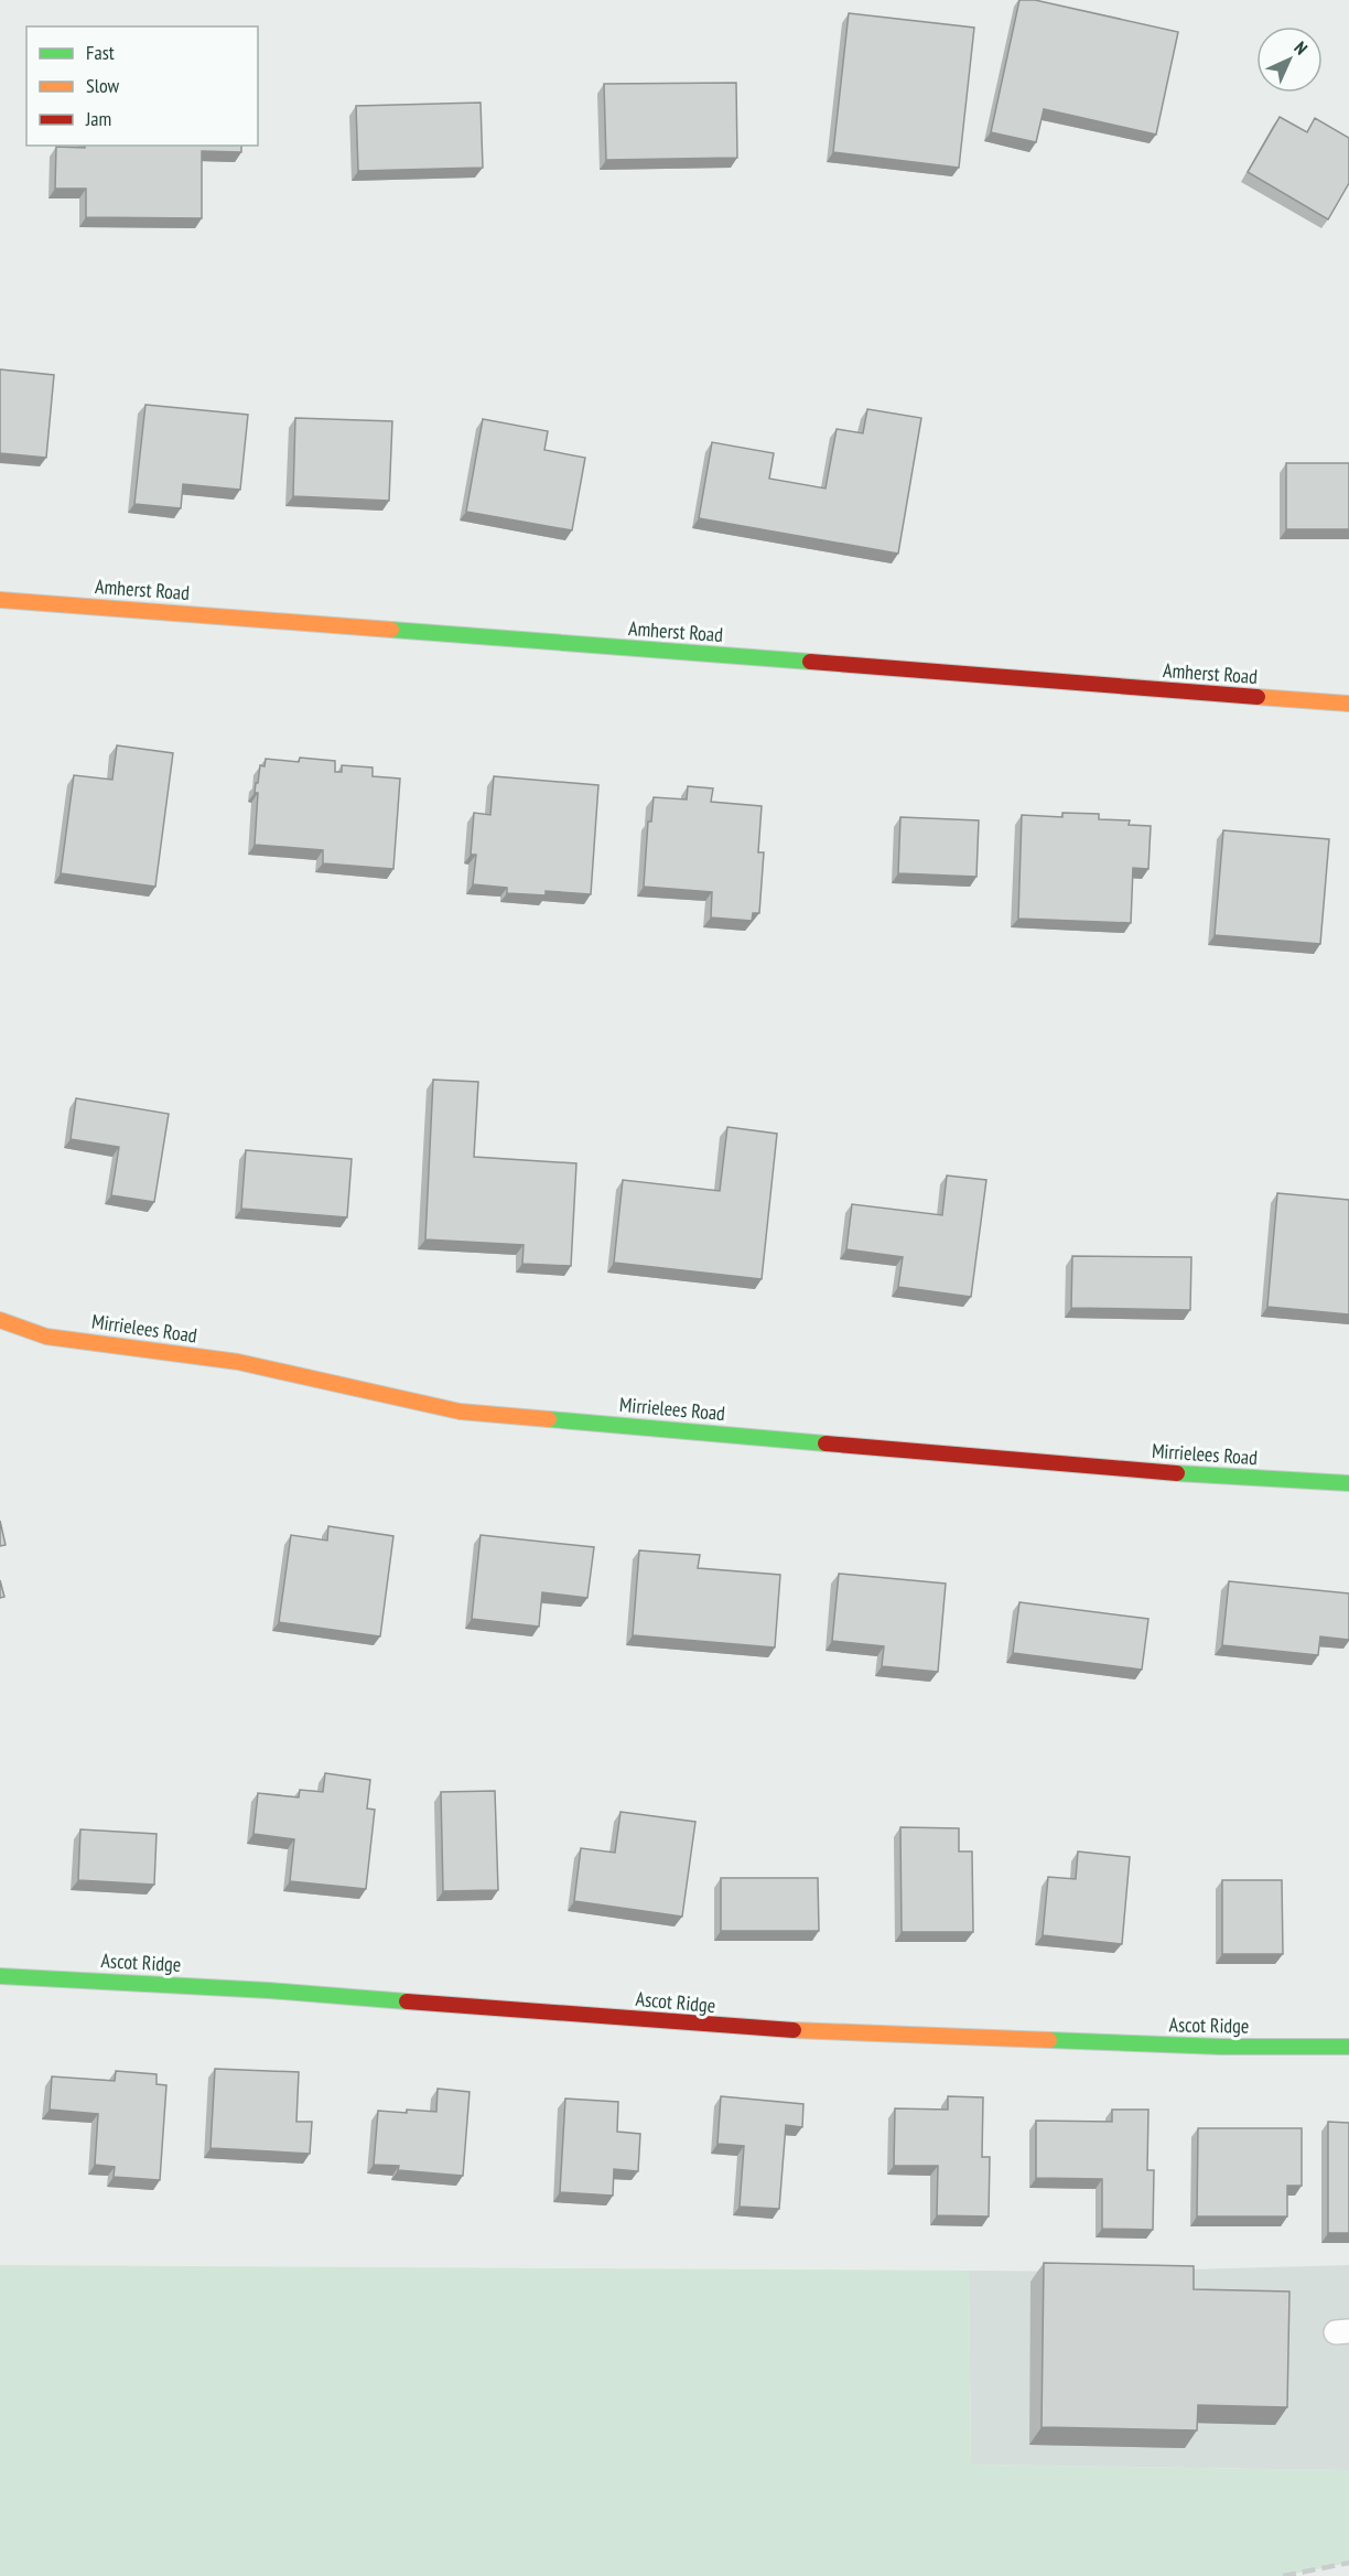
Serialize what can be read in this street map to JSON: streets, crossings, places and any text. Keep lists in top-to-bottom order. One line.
{"streets":{"street":["Amherst Road","Mirrielees Road","Ascot Ridge"]},"legend":["Fast","Slow","Jam"],"north":"top right"}
